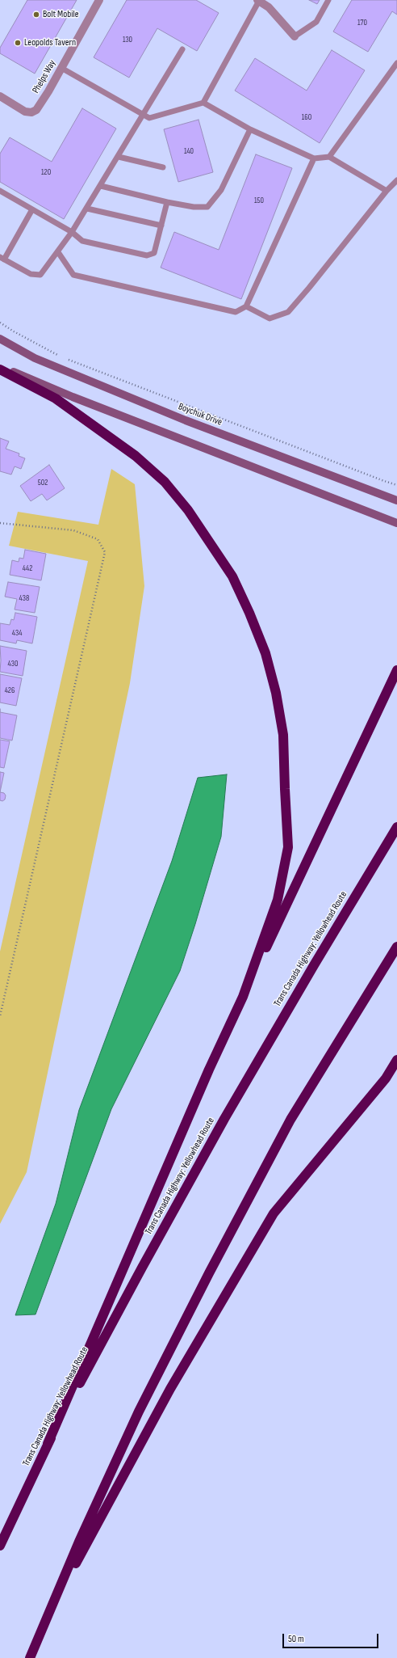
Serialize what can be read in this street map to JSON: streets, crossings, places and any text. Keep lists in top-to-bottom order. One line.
{"streets":{"highway":["Trans Canada Highway: Yellowhead Route"],"main road":["Boychuk Drive"],"street":["Phelps Way"]},"places":["Bolt Mobile","Leopolds Tavern"],"house_numbers":["170","130","160","140","120","150","502","442","438","434","430","426"],"scale_bar":"50 m"}
